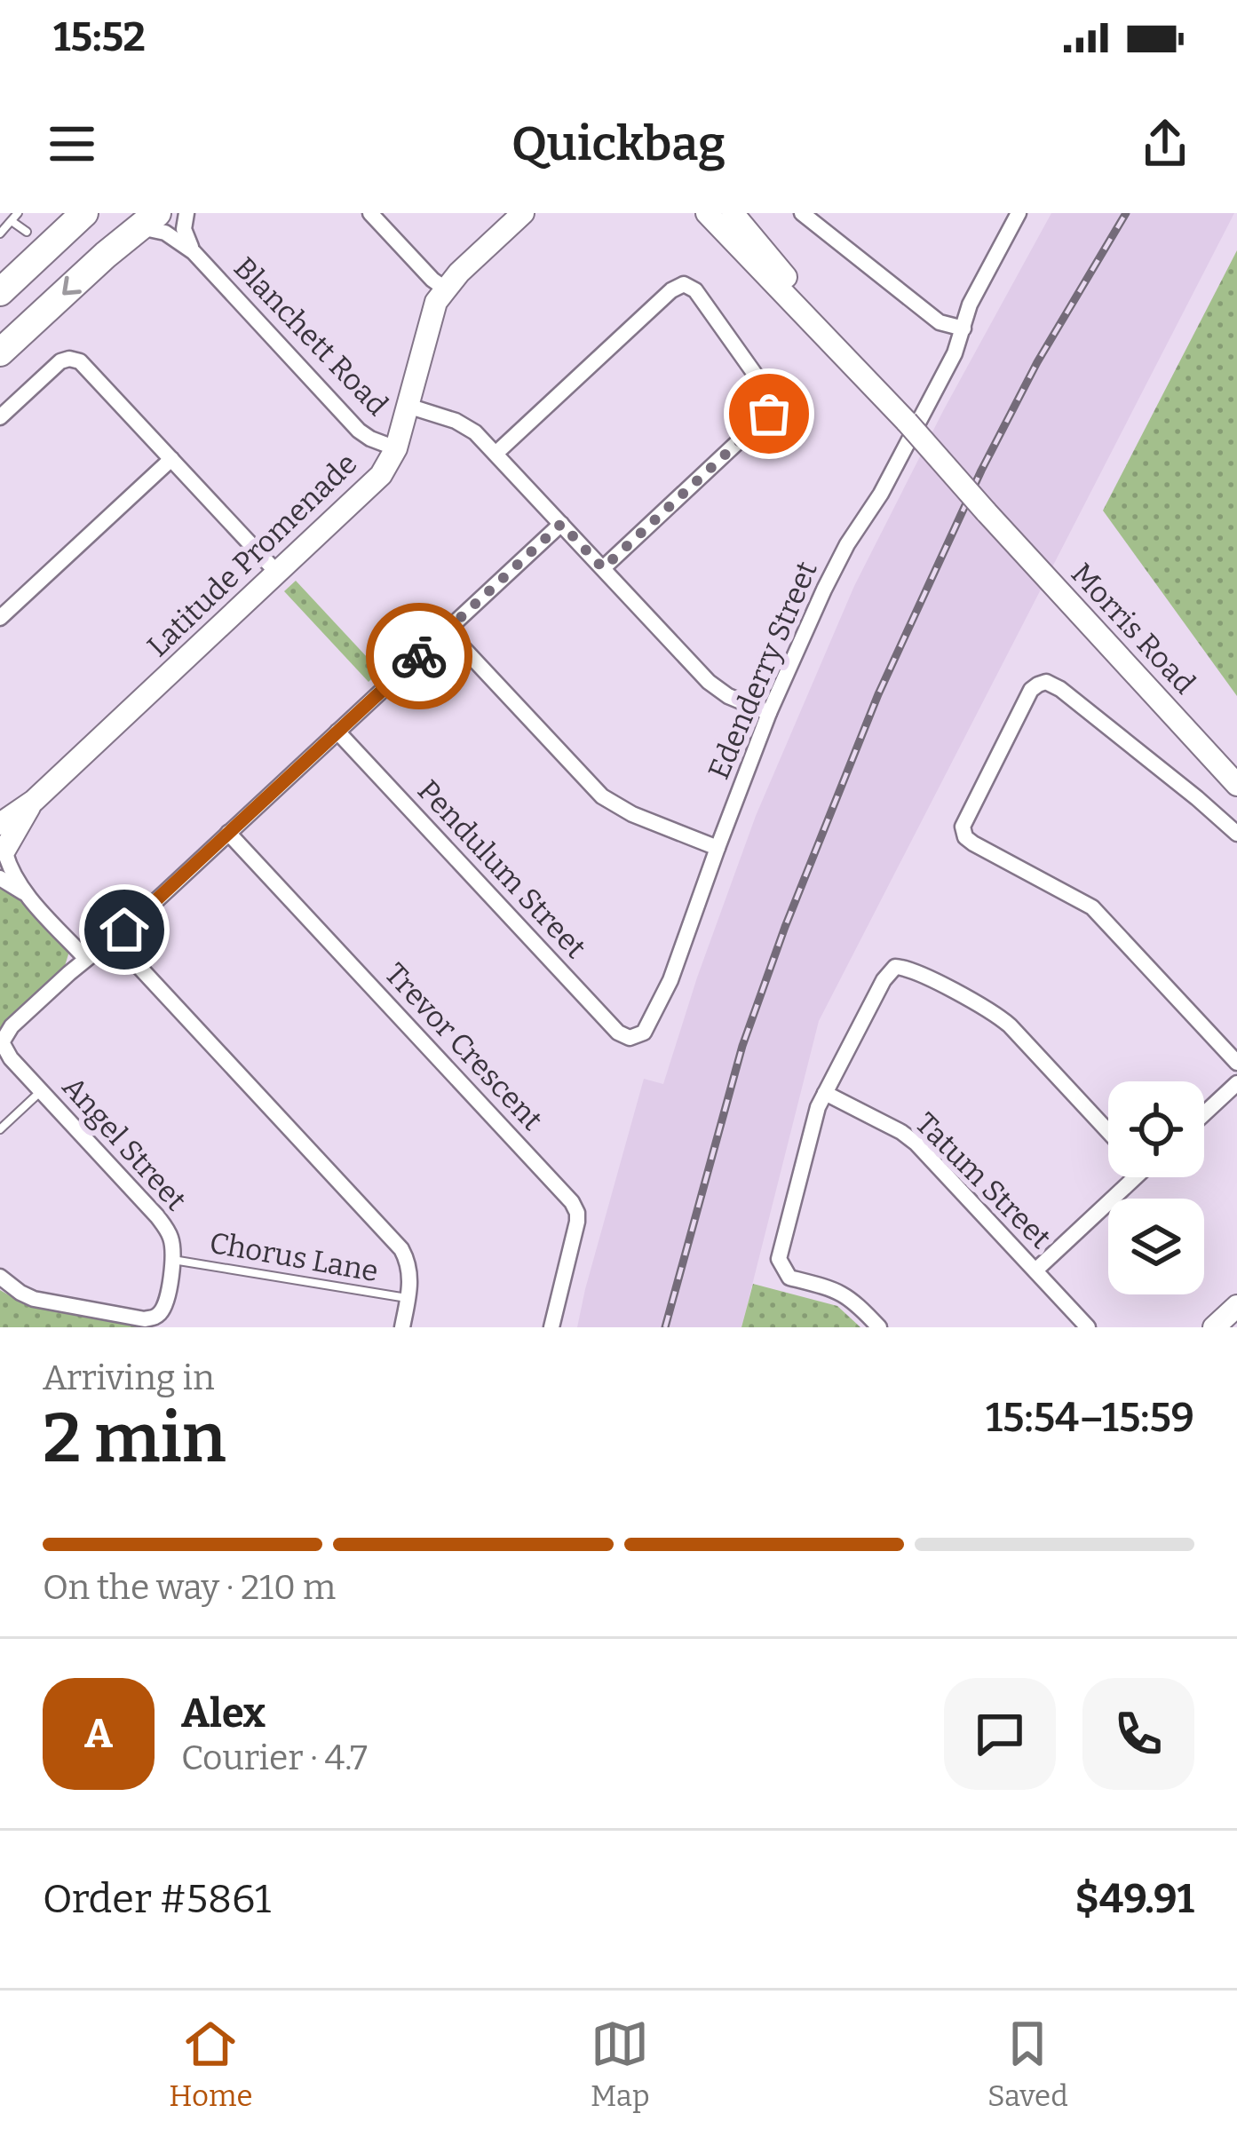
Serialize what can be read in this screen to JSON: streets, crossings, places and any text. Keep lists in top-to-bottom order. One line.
{"streets":{"street":["Blanchett Road","Latitude Promenade","Morris Road","Edenderry Street","Pendulum Street","Trevor Crescent","Angel Street","Tatum Street"],"lane":["Chorus Lane"]},"crossings":[["Blanchett Road","Latitude Promenade"],["Edenderry Street","Pendulum Street"],["Angel Street","Chorus Lane"]],"page":{"status":"15:52","header":"Quickbag","heading":["2 min","Arriving in","15:54–15:59"],"panel":["Alex","Courier · 4.7","Order #5861","$49.91"],"bar":"On the way · 210 m","round":"A","tabs":["Home","Map","Saved"]}}
